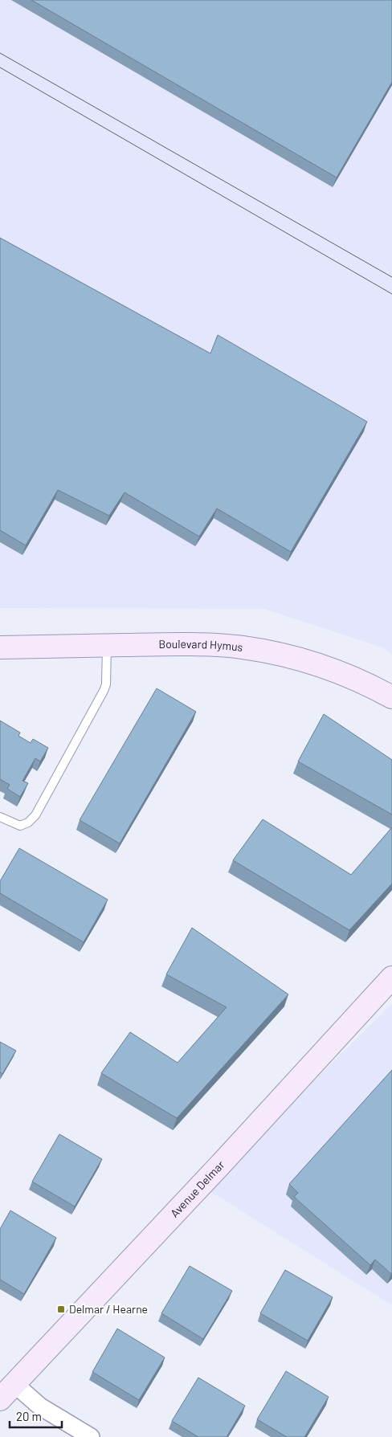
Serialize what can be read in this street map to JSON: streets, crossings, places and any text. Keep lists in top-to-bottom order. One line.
{"streets":{"street":["Boulevard Hymus","Avenue Delmar"]},"places":{"transit":["Delmar / Hearne"]},"scale_bar":"20 m"}
